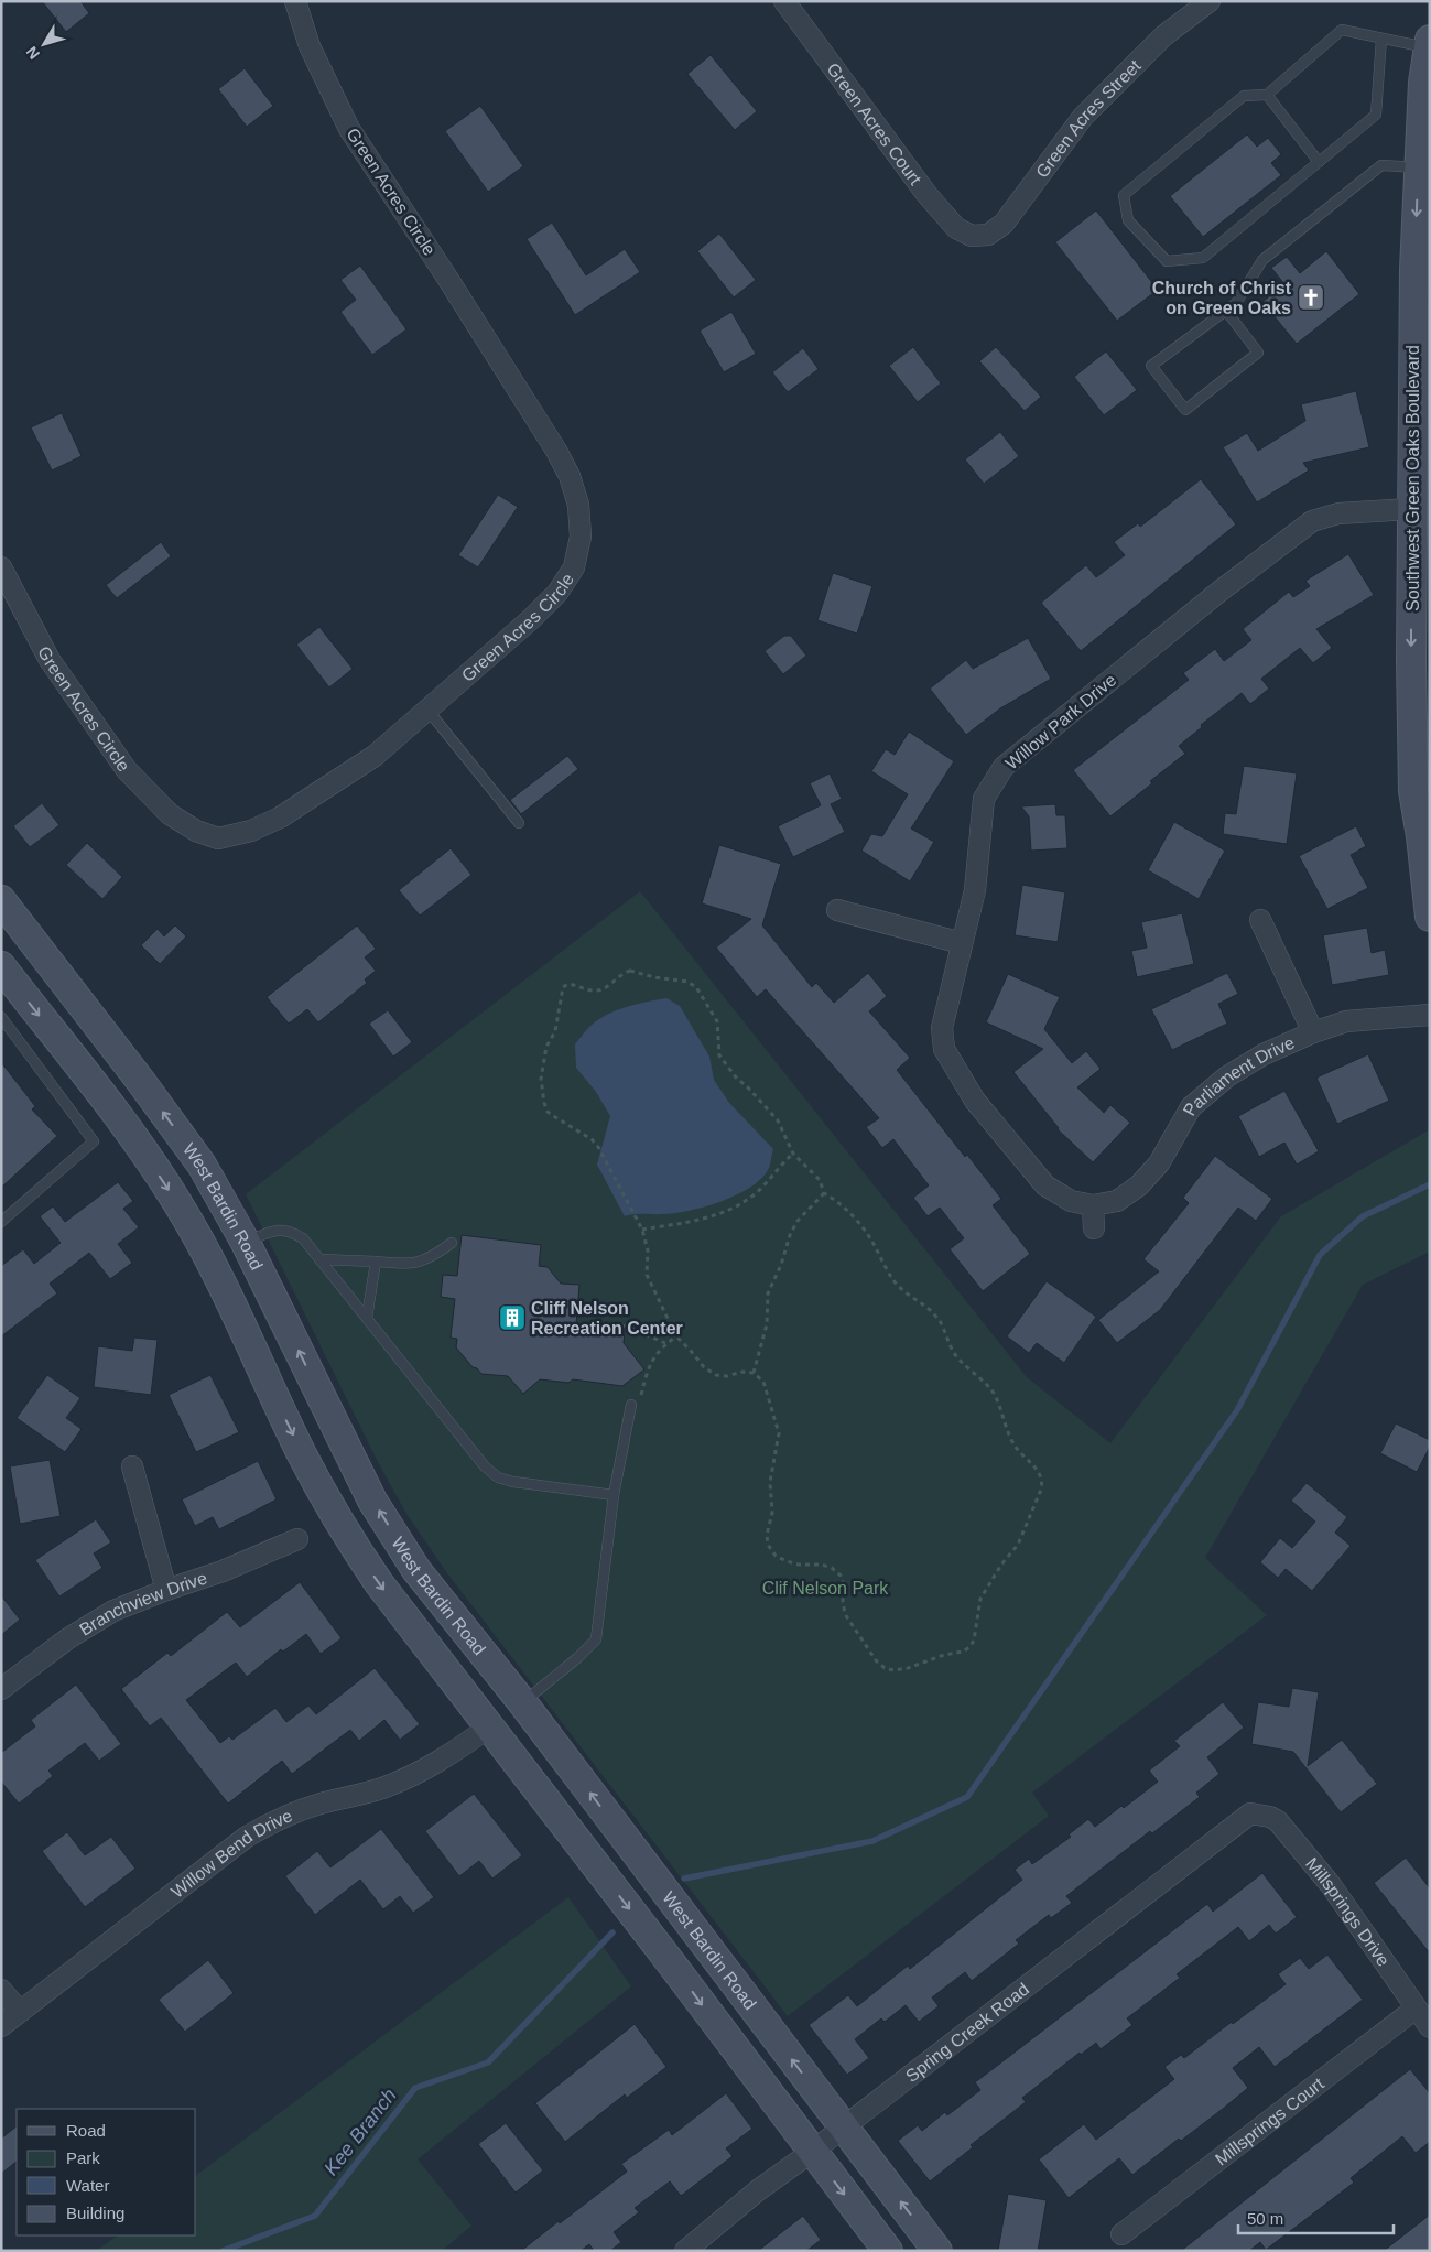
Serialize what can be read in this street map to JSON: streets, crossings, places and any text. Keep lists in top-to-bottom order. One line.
{"streets":{"street":["Green Acres Street","Green Acres Court","Green Acres Circle","Southwest Green Oaks Boulevard","Willow Park Drive","Parliament Drive","West Bardin Road","Branchview Drive","Willow Bend Drive","Millsprings Drive","Spring Creek Road","Millsprings Court"]},"crossings":[["Green Acres Street","Green Acres Court"],["Southwest Green Oaks Boulevard","Willow Park Drive"],["Willow Park Drive","Parliament Drive"],["West Bardin Road","Willow Bend Drive"],["West Bardin Road","Spring Creek Road"],["Millsprings Drive","Spring Creek Road"],["Millsprings Drive","Millsprings Court"]],"one_way":["Southwest Green Oaks Boulevard"],"water":["Kee Branch"],"parks":["Clif Nelson Park"],"places":{"church":["Church of Christ on Green Oaks"],"building":["Cliff Nelson Recreation Center"]},"legend":["Road","Park","Water","Building"],"scale_bar":"50 m","north":"bottom left"}
